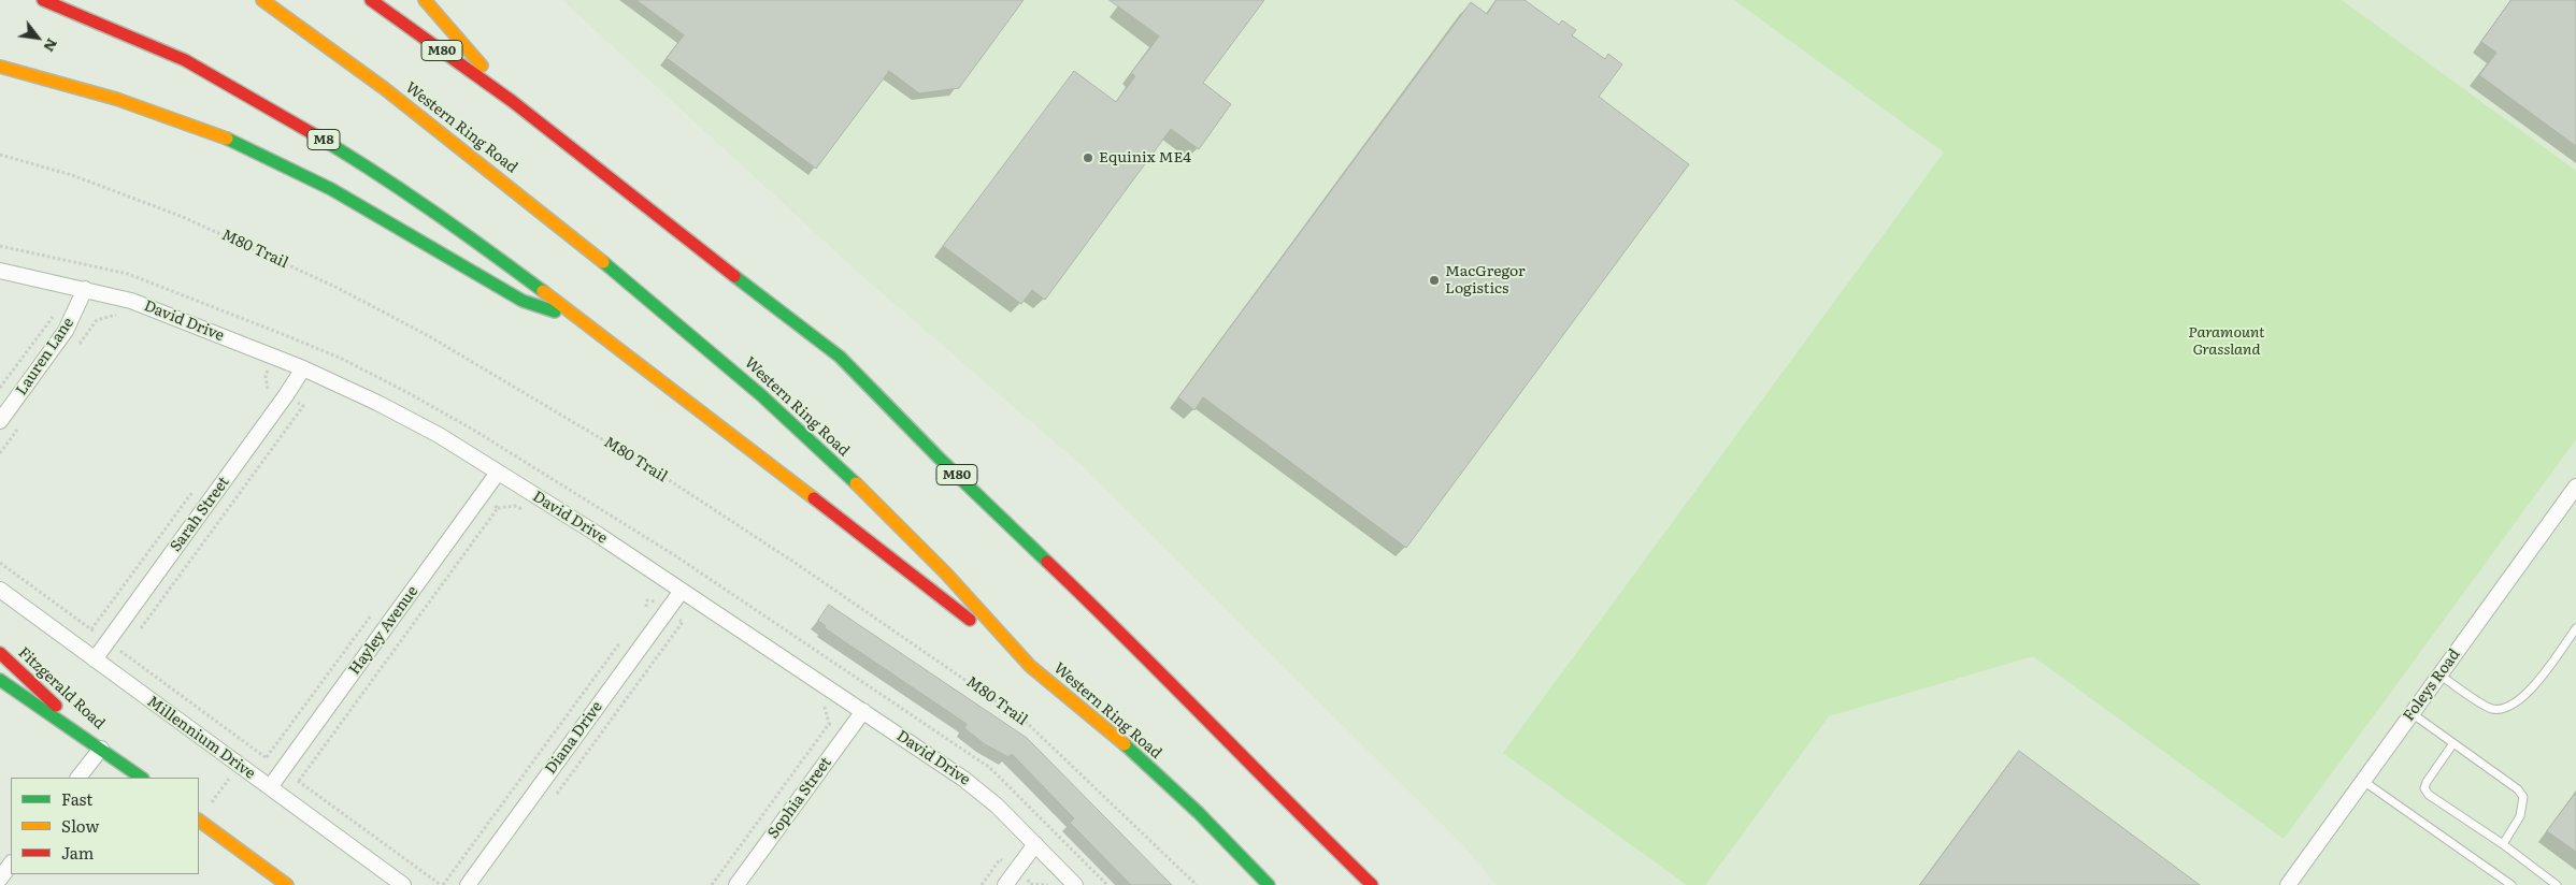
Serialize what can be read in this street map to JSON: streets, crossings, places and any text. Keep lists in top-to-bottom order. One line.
{"streets":{"main road":["M80","Western Ring Road","M8","Fitzgerald Road"],"street":["David Drive","Lauren Lane","Sarah Street","Hayley Avenue","Foleys Road","Millennium Drive","Diana Drive","Sophia Street"],"path":["M80 Trail"]},"crossings":[["David Drive","Lauren Lane"],["David Drive","Sarah Street"],["David Drive","Hayley Avenue"],["David Drive","Diana Drive"],["David Drive","Sophia Street"],["Sarah Street","Millennium Drive"],["Hayley Avenue","Millennium Drive"]],"parks":["Paramount Grassland"],"places":["Equinix ME4","MacGregor Logistics"],"legend":["Fast","Slow","Jam"],"north":"bottom right"}
